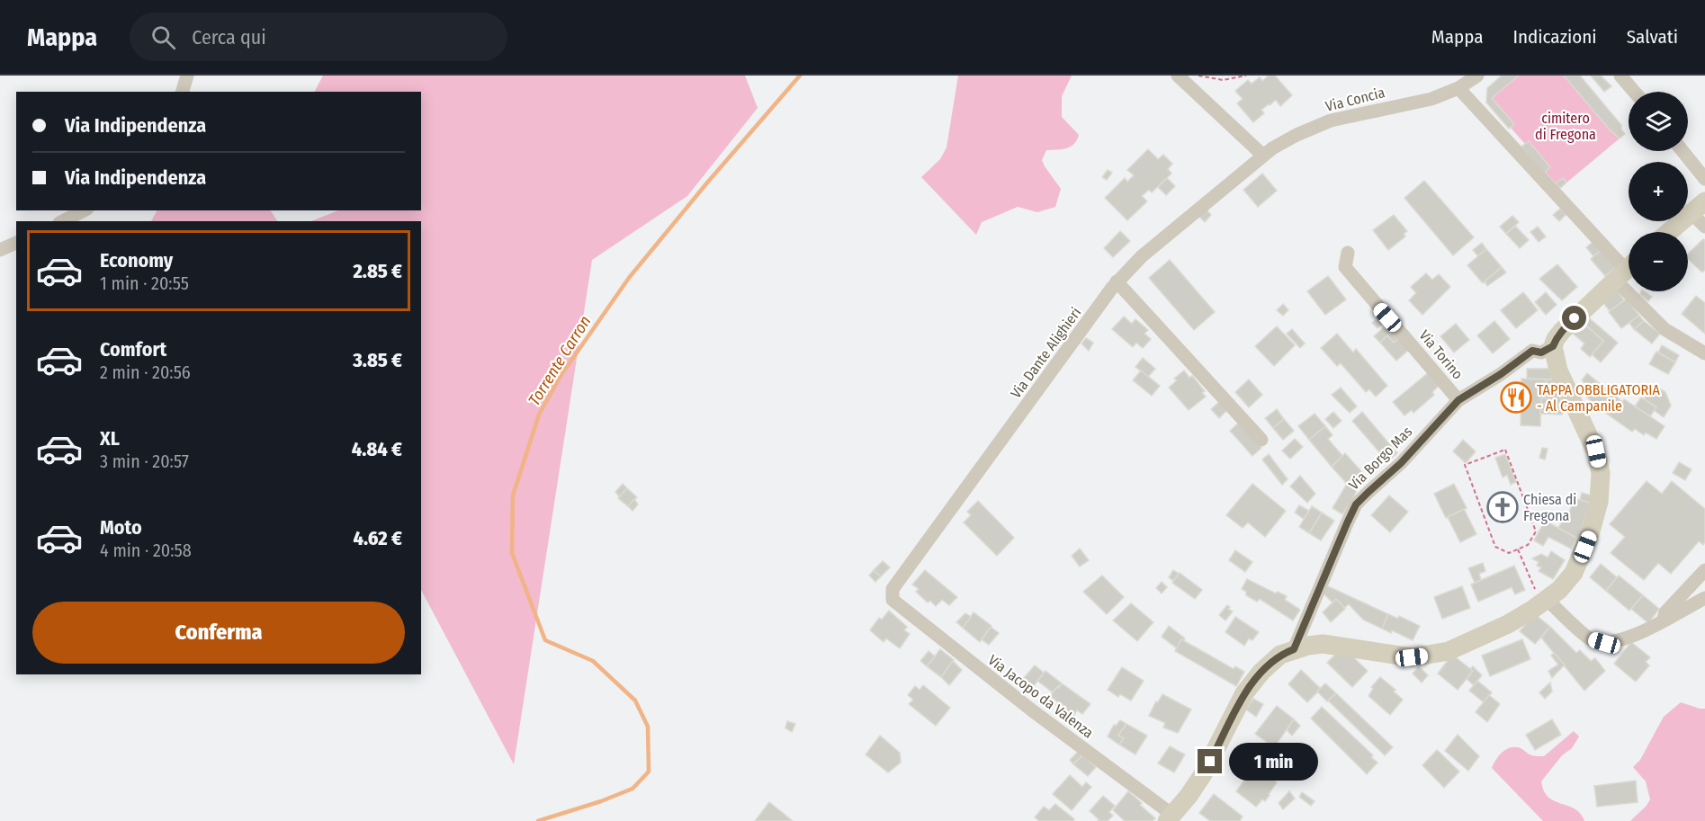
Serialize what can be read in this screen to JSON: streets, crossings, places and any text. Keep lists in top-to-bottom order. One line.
{"streets":{"street":["Via Concia","Via Dante Alighieri","Via Torino","Via Borgo Mas","Via Jacopo da Valenza"]},"crossings":[["Via Concia","Via Dante Alighieri"],["Via Dante Alighieri","Via Jacopo da Valenza"],["Via Torino","Via Borgo Mas"]],"water":["Torrente Carron"],"parks":["cimitero di Fregona"],"places":{"restaurant":["TAPPA OBBLIGATORIA - Al Campanile"],"church":["Chiesa di Fregona"]},"page":{"header":"Mappa","search":"Cerca qui","nav":["Mappa","Indicazioni","Salvati"],"map_buttons":["+","−"],"banner":["Via Indipendenza","Via Indipendenza"],"list":[{"name":"Economy","note":"1 min · 20:55","value":"2.85 €"},{"name":"Comfort","note":"2 min · 20:56","value":"3.85 €"},{"name":"XL","note":"3 min · 20:57","value":"4.84 €"},{"name":"Moto","note":"4 min · 20:58","value":"4.62 €"}],"buttons":"Conferma","bubble":"1 min"}}
